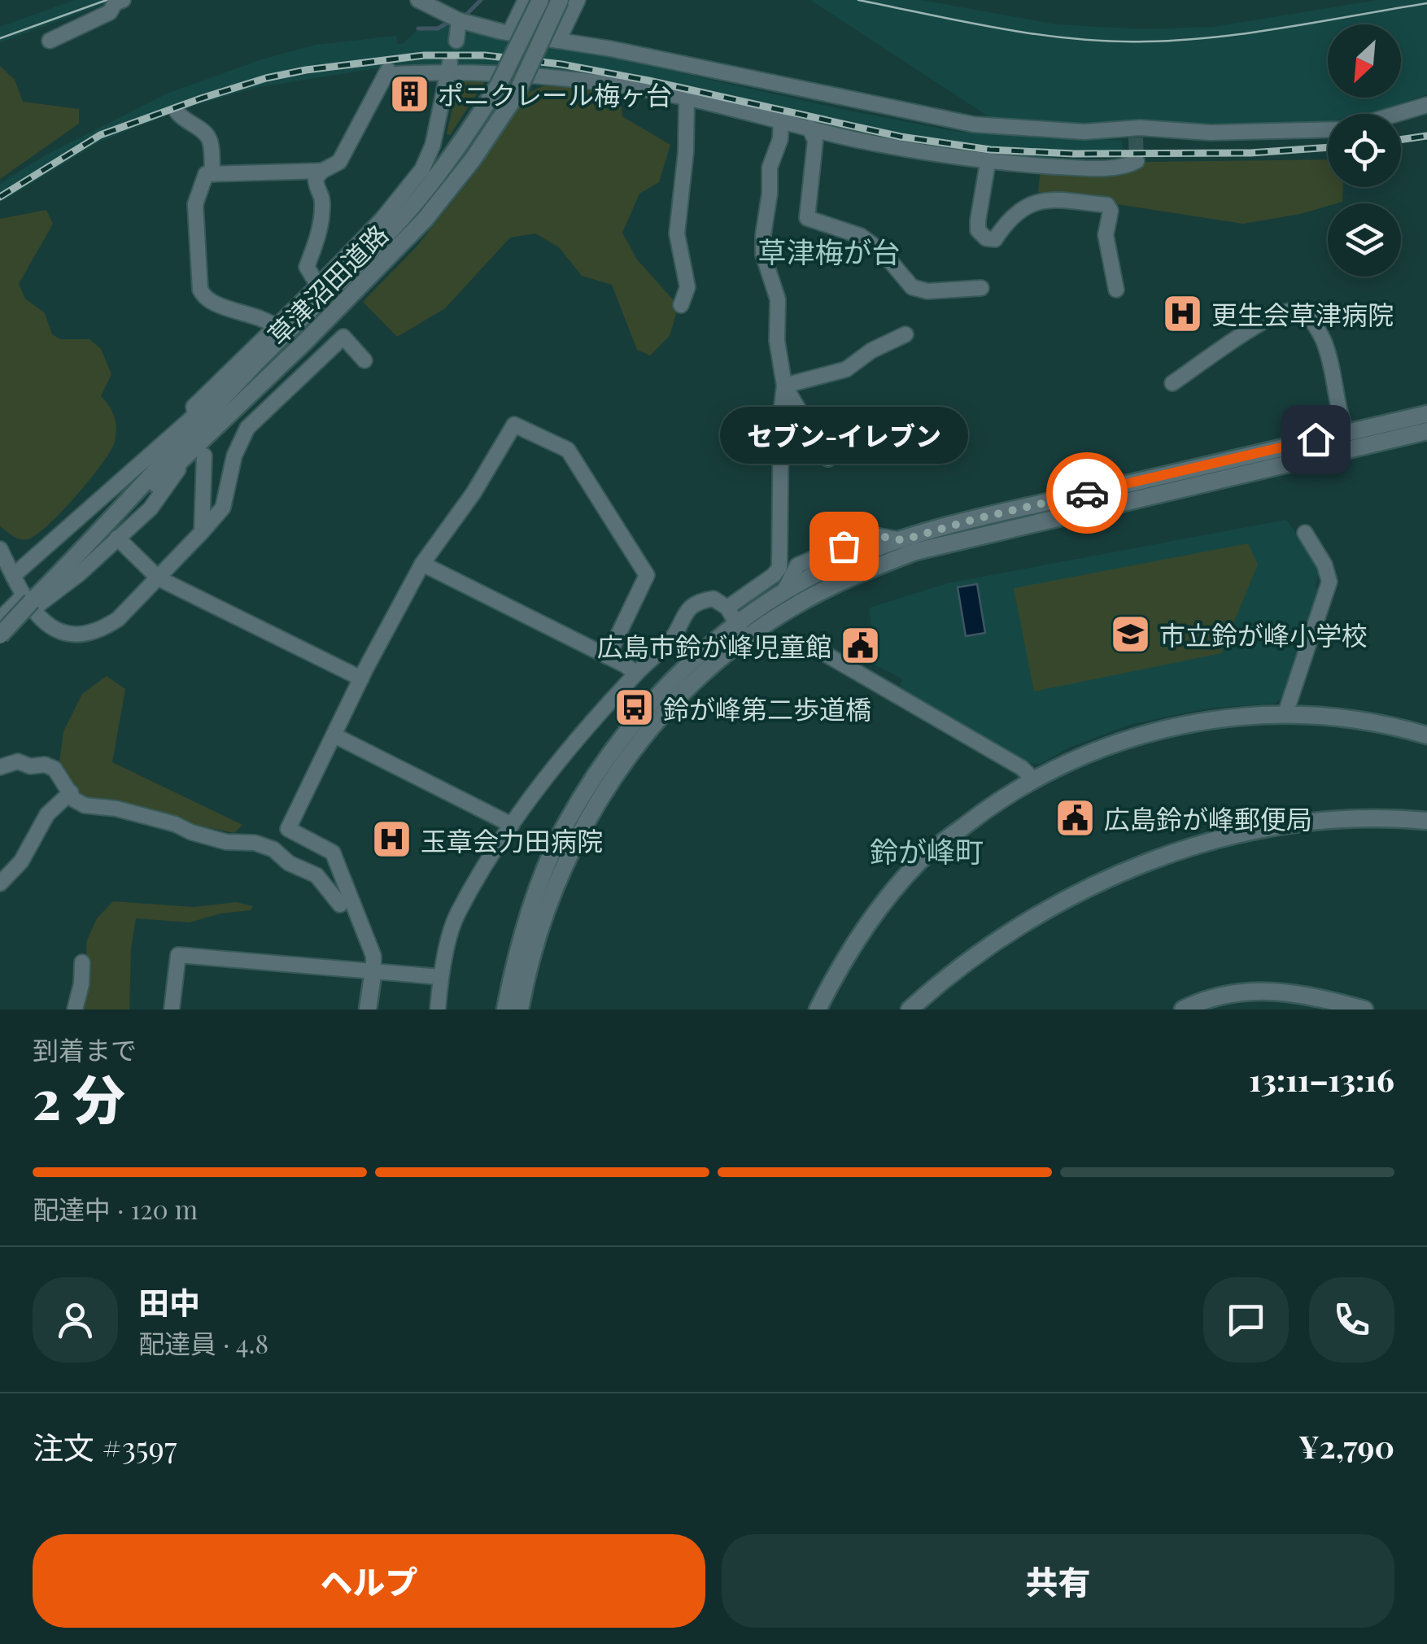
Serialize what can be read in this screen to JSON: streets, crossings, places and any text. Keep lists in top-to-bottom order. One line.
{"streets":{"street":["草津沼田道路"]},"districts":["草津梅が台","鈴が峰町"],"places":{"building":["ポニクレール梅ヶ台"],"hospital":["更生会草津病院","玉章会力田病院"],"other":["セブン-イレブン"],"school or university":["市立鈴が峰小学校"],"public building":["広島市鈴が峰児童館","広島鈴が峰郵便局"],"bus stop":["鈴が峰第二歩道橋"]},"north":"bottom left","page":{"bubble":"セブン-イレブン","heading":["2 分","到着まで","13:11–13:16"],"panel":["田中","配達員 · 4.8","注文 #3597","¥2,790"],"bar":"配達中 · 120 m","buttons":["ヘルプ","共有"]}}
